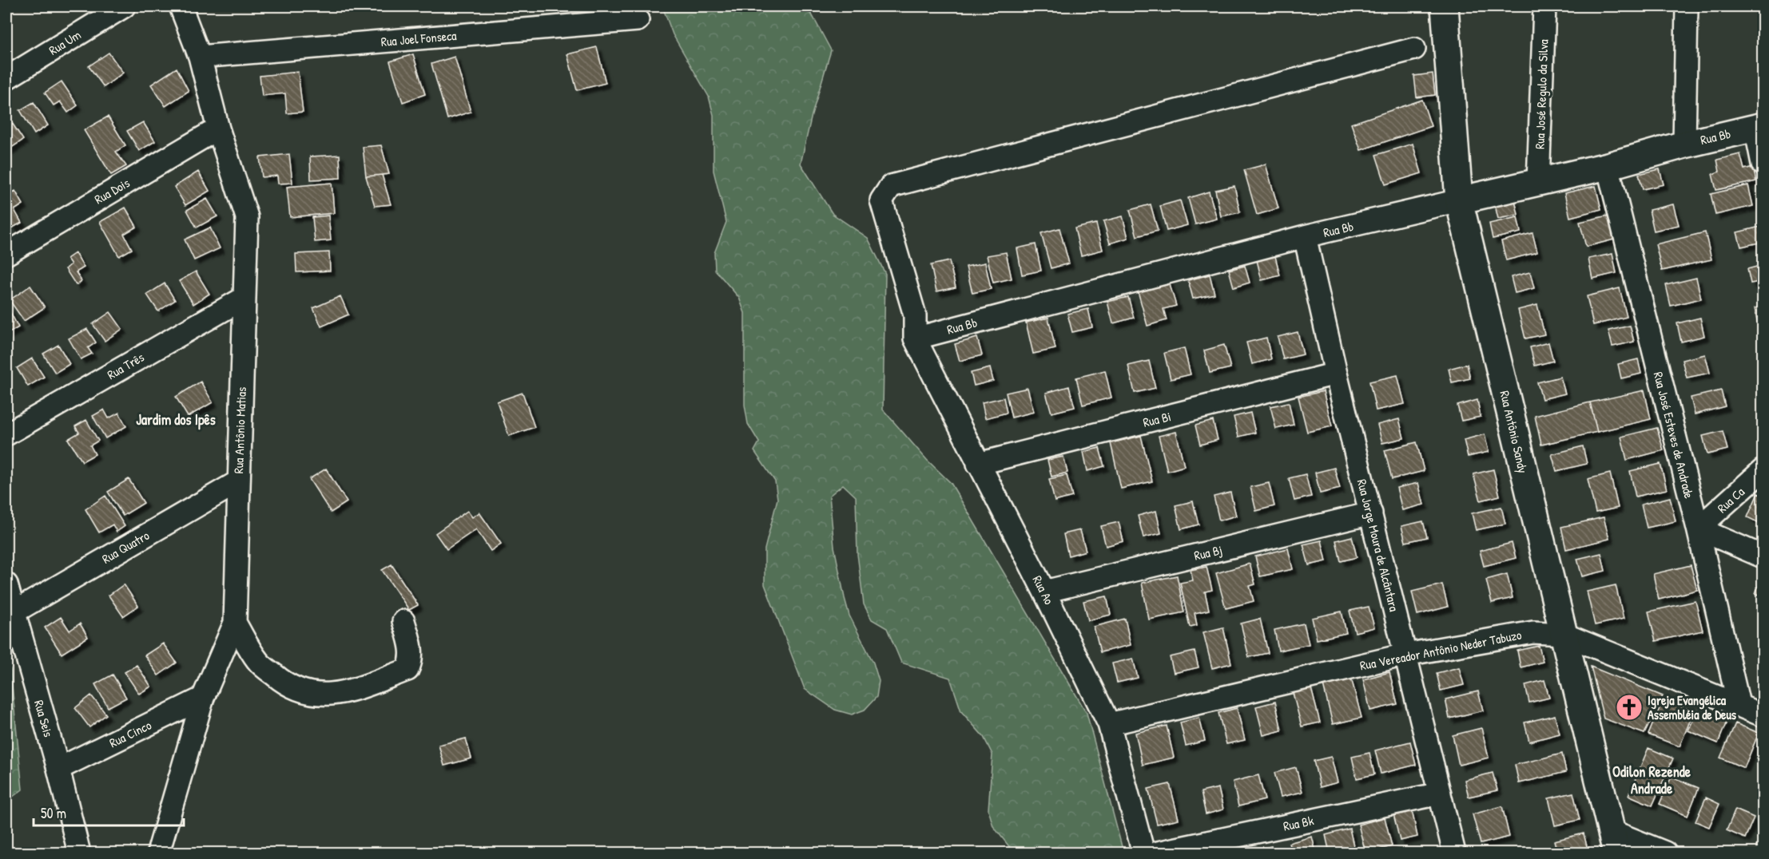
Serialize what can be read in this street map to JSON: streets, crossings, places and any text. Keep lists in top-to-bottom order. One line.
{"streets":{"street":["Rua Joel Fonseca","Rua Um","Rua José Regulo da Silva","Rua Bb","Rua Dois","Rua Três","Rua Bi","Rua Antônio Matias","Rua Antônio Sandy","Rua José Esteves de Andrade","Rua Ca","Rua Jorge Moura de Alcântara","Rua Quatro","Rua Bj","Rua Ao","Rua Vereador Antônio Neder Tabuzo","Rua Seis","Rua Cinco","Rua Bk"]},"crossings":[["Rua Joel Fonseca","Rua Antônio Matias"],["Rua José Regulo da Silva","Rua Bb"],["Rua Bb","Rua Antônio Sandy"],["Rua Bb","Rua José Esteves de Andrade"],["Rua Bb","Rua Jorge Moura de Alcântara"],["Rua Bb","Rua Ao"],["Rua Dois","Rua Antônio Matias"],["Rua Três","Rua Antônio Matias"],["Rua Bi","Rua Jorge Moura de Alcântara"],["Rua Bi","Rua Ao"],["Rua Antônio Matias","Rua Quatro"],["Rua Antônio Matias","Rua Cinco"],["Rua Antônio Sandy","Rua Vereador Antônio Neder Tabuzo"],["Rua José Esteves de Andrade","Rua Ca"],["Rua José Esteves de Andrade","Rua Vereador Antônio Neder Tabuzo"],["Rua Jorge Moura de Alcântara","Rua Bj"],["Rua Jorge Moura de Alcântara","Rua Vereador Antônio Neder Tabuzo"],["Rua Jorge Moura de Alcântara","Rua Bk"],["Rua Quatro","Rua Seis"],["Rua Bj","Rua Ao"],["Rua Ao","Rua Vereador Antônio Neder Tabuzo"],["Rua Seis","Rua Cinco"]],"districts":["Jardim dos Ipês","Odilon Rezende Andrade"],"places":{"church":["Igreja Evangélica Assembléia de Deus"]},"scale_bar":"50 m"}
